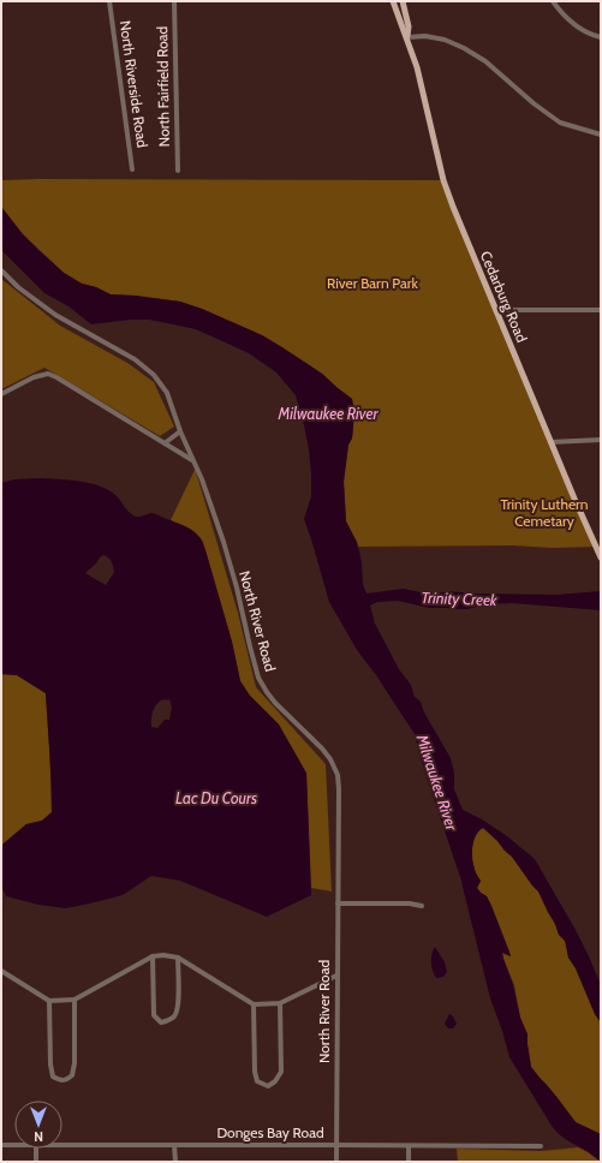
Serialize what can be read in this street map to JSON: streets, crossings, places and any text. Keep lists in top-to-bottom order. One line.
{"streets":{"main road":["Cedarburg Road"],"street":["North Riverside Road","North Fairfield Road","North River Road","Donges Bay Road"]},"crossings":[["North River Road","Donges Bay Road"]],"water":["Milwaukee River","Trinity Creek","Lac Du Cours"],"parks":["River Barn Park","Trinity Luthern Cemetary"],"north":"bottom"}
